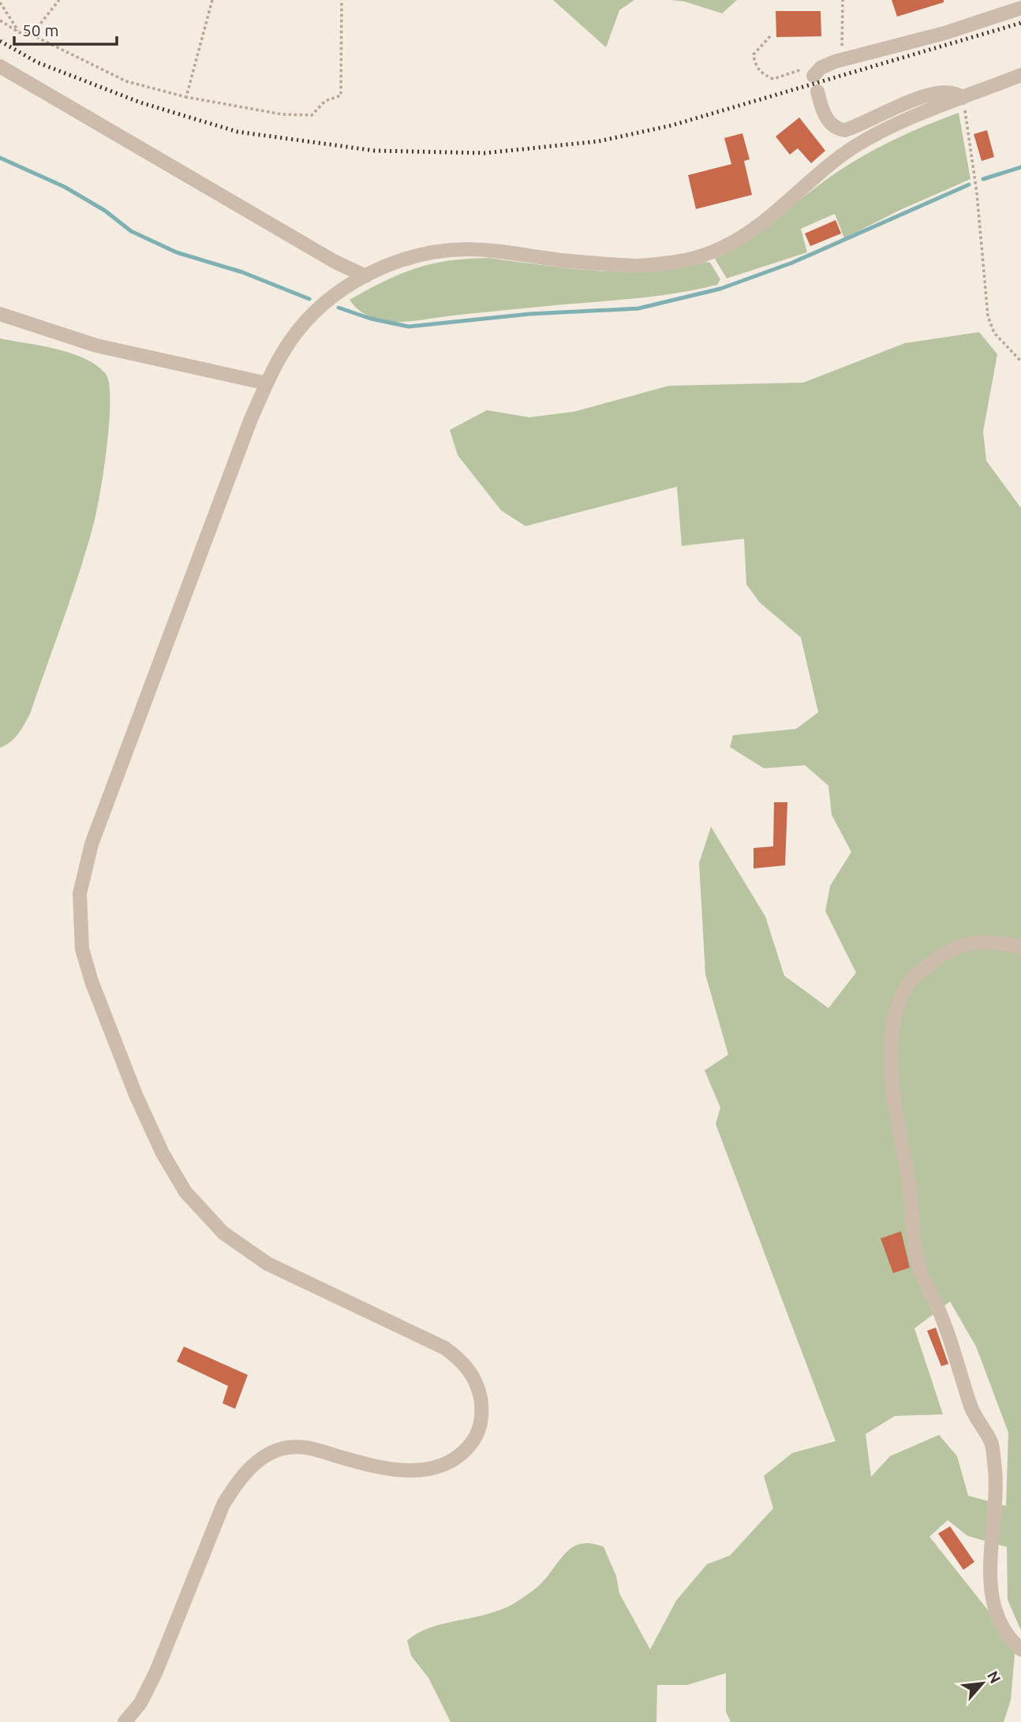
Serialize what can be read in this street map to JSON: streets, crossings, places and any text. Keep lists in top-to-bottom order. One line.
{"scale_bar":"50 m","north":"top right"}
